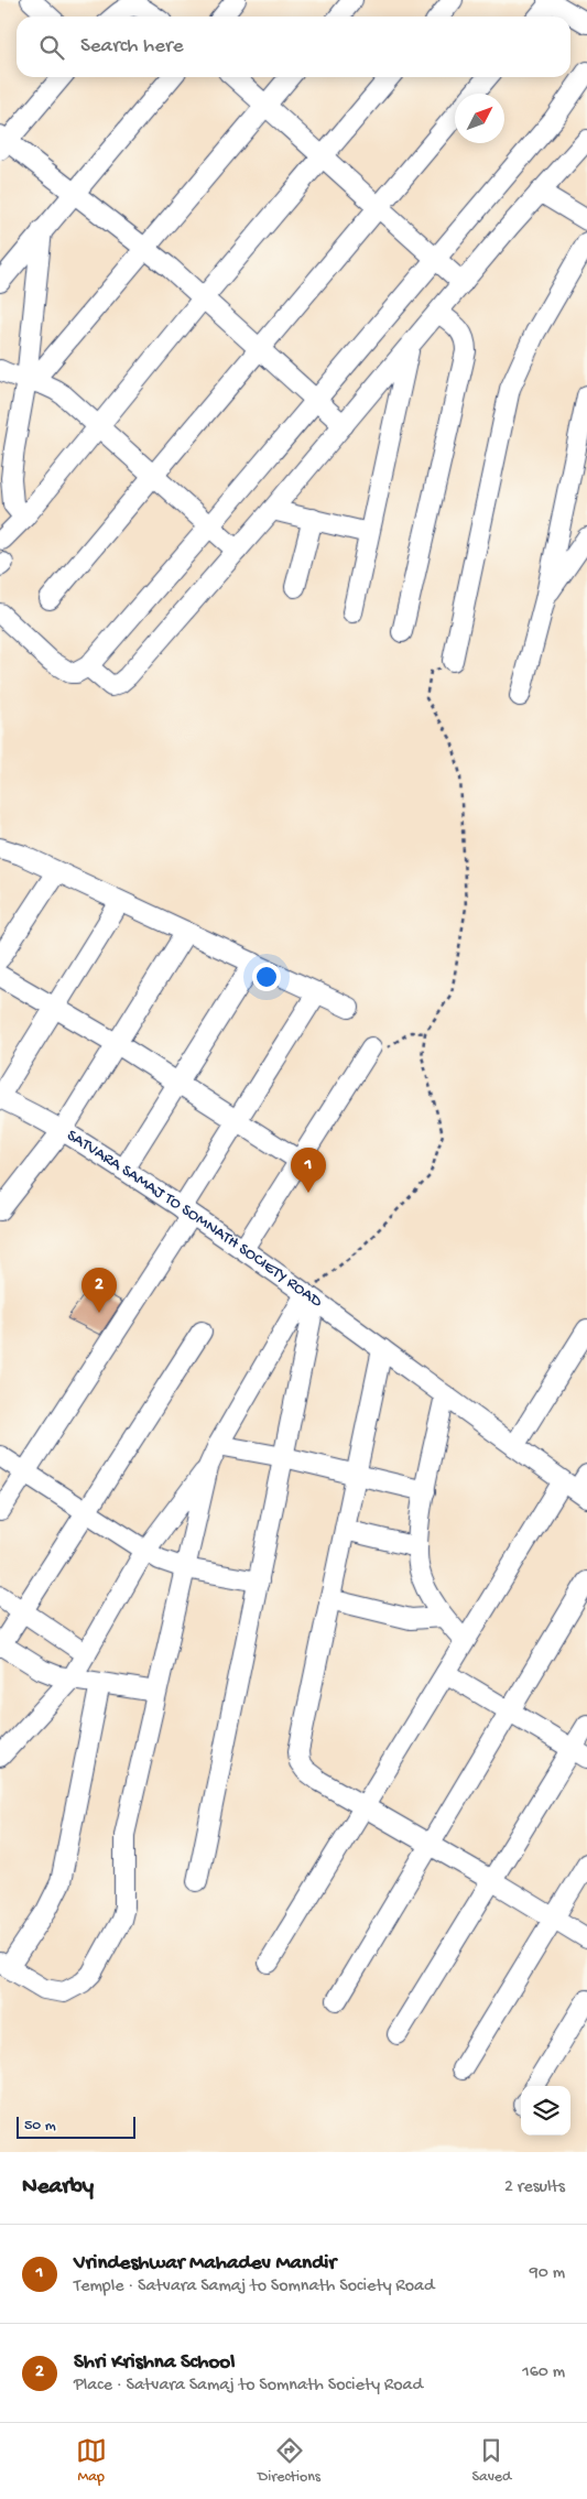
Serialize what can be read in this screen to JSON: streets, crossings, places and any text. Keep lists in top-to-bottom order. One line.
{"streets":{"street":["SATVARA SAMAJ TO SOMNATH SOCIETY ROAD"]},"scale_bar":"50 m","north":"top right","page":{"search":"Search here","pins":["1","2"],"scale":"50 m","heading":["Nearby","2 results"],"list":[{"mark":"1","name":"Vrindeshwar Mahadev Mandir","note":"Temple · Satvara Samaj to Somnath Society Road","value":"90 m"},{"mark":"2","name":"Shri Krishna School","note":"Place · Satvara Samaj to Somnath Society Road","value":"160 m"}],"nav":["Map","Directions","Saved"]}}
